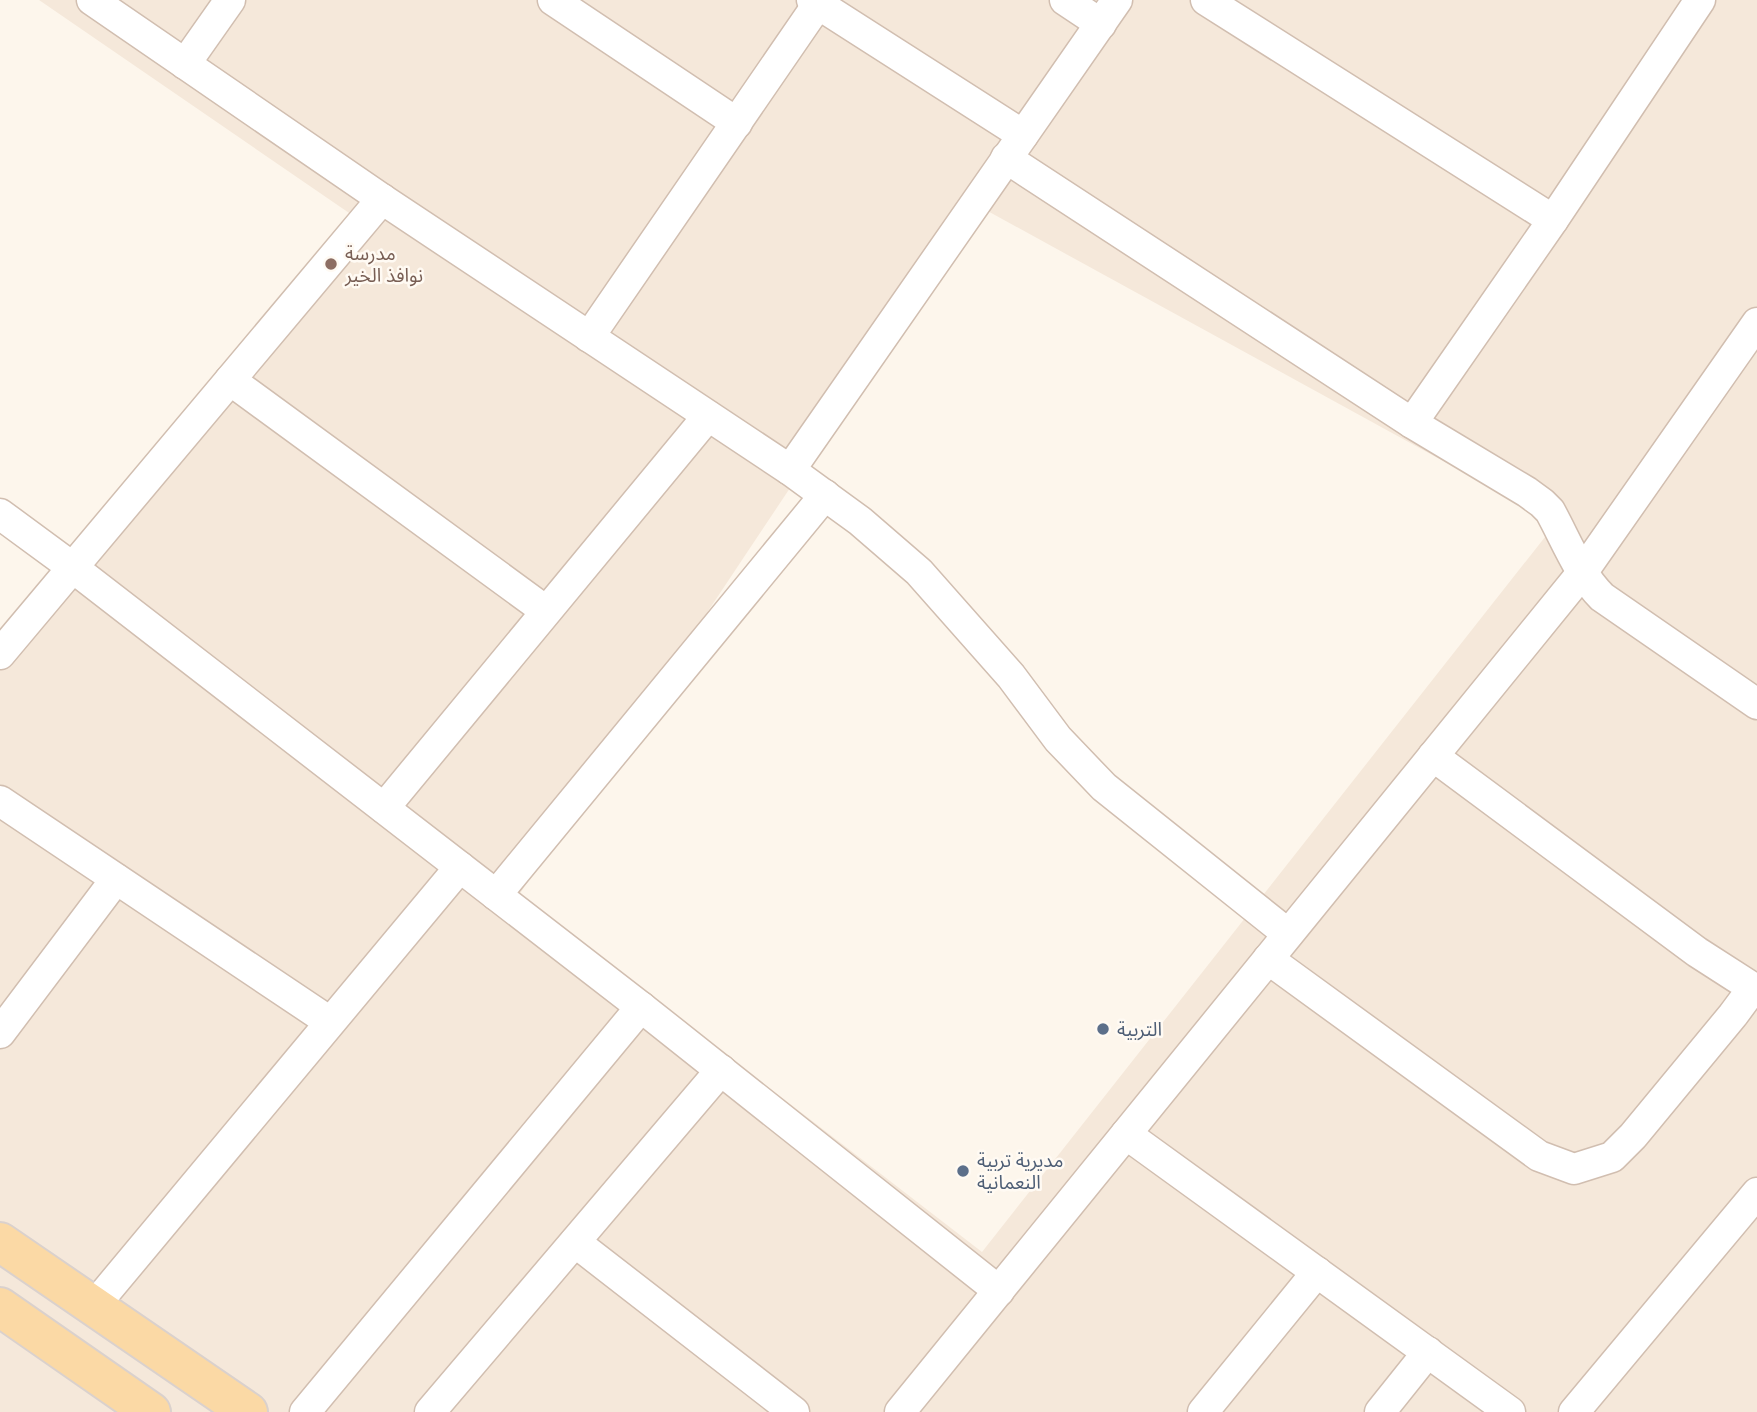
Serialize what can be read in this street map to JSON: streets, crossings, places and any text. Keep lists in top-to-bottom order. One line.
{"places":["مدرسة نوافذ الخير","التربية","مديرية تربية النعمانية"]}
